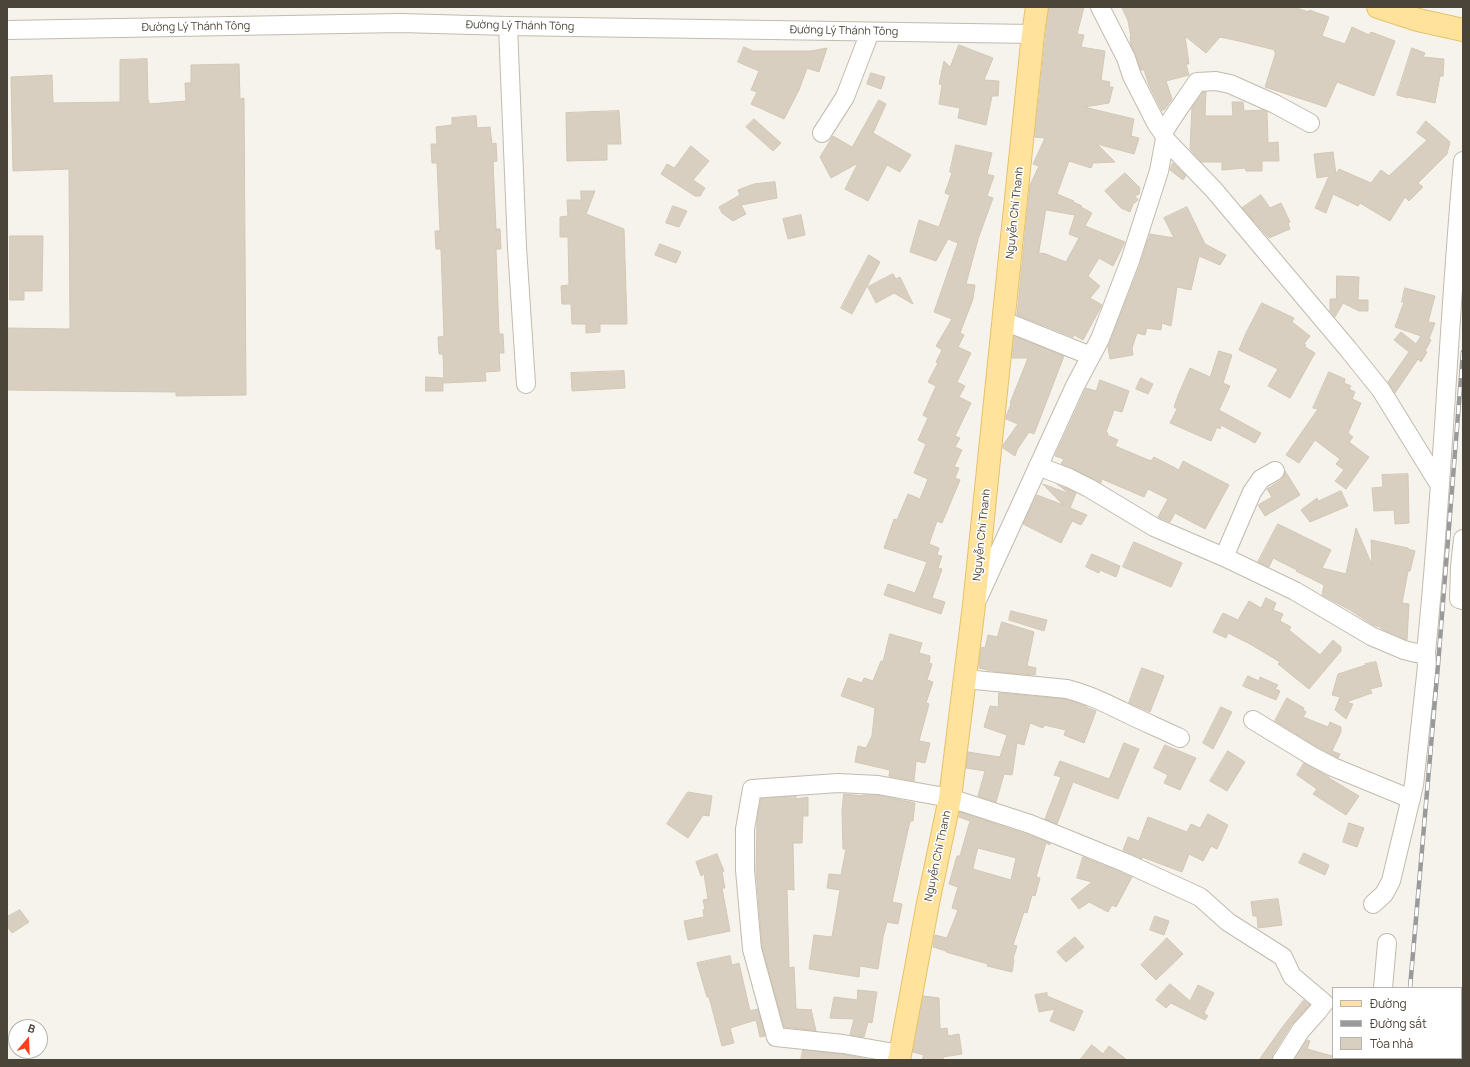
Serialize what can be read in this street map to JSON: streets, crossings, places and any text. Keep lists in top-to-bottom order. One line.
{"streets":{"main road":["Nguyễn Chí Thanh"],"street":["Đường Lý Thánh Tông"]},"crossings":[["Đường Lý Thánh Tông","Nguyễn Chí Thanh"]],"legend":["Đường","Đường sắt","Tòa nhà"],"north":"top"}
